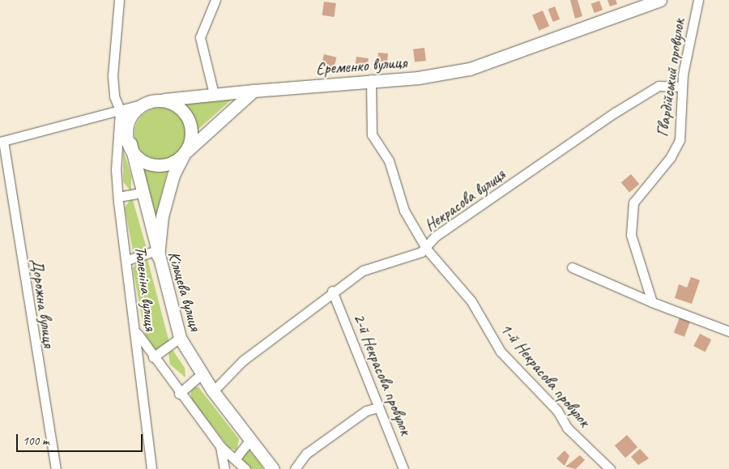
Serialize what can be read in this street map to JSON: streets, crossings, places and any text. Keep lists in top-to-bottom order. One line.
{"streets":{"street":["Єременко вулиця","Гвардійський провулок","Некрасова вулиця","Тюленіна вулиця","Кільцева вулиця","Дорожна вулиця","2-й Некрасова провулок","1-й Некрасова провулок"]},"crossings":[["Єременко вулиця","Кільцева вулиця"],["Єременко вулиця","1-й Некрасова провулок"],["Гвардійський провулок","Некрасова вулиця"],["Некрасова вулиця","Кільцева вулиця"],["Некрасова вулиця","2-й Некрасова провулок"],["Некрасова вулиця","1-й Некрасова провулок"]],"scale_bar":"100 m"}
